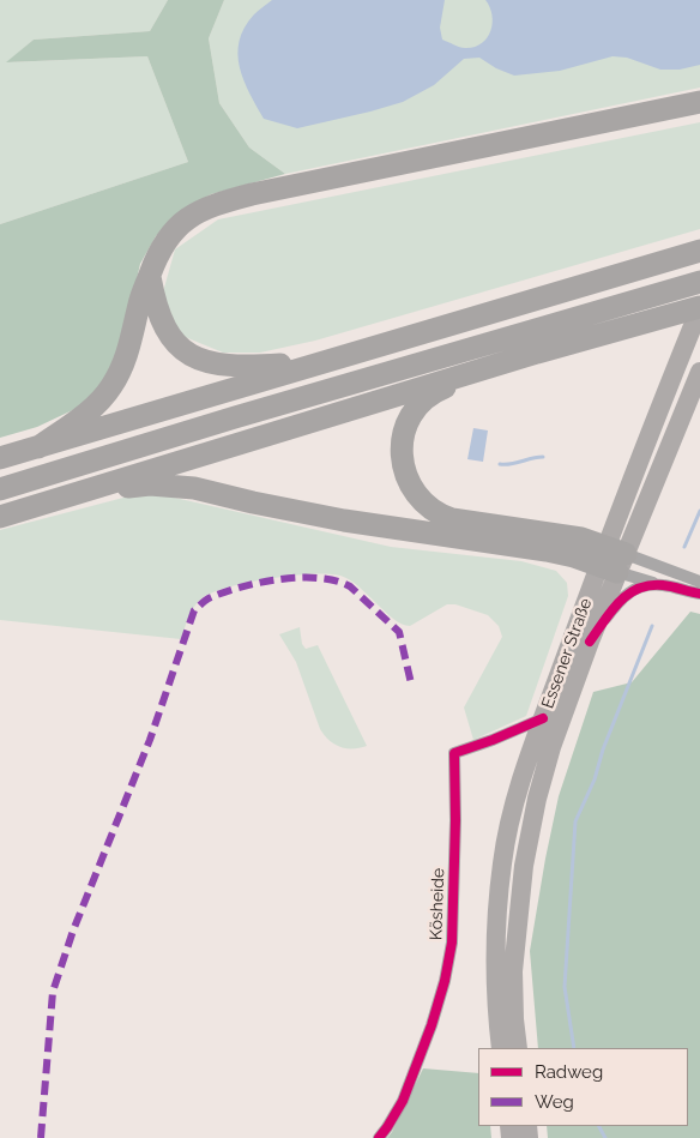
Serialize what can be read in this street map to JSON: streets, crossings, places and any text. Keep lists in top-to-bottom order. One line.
{"streets":{"main road":["Essener Straße"],"street":["Kösheide"]},"crossings":[["Essener Straße","Kösheide"]],"legend":["Radweg","Weg"]}
